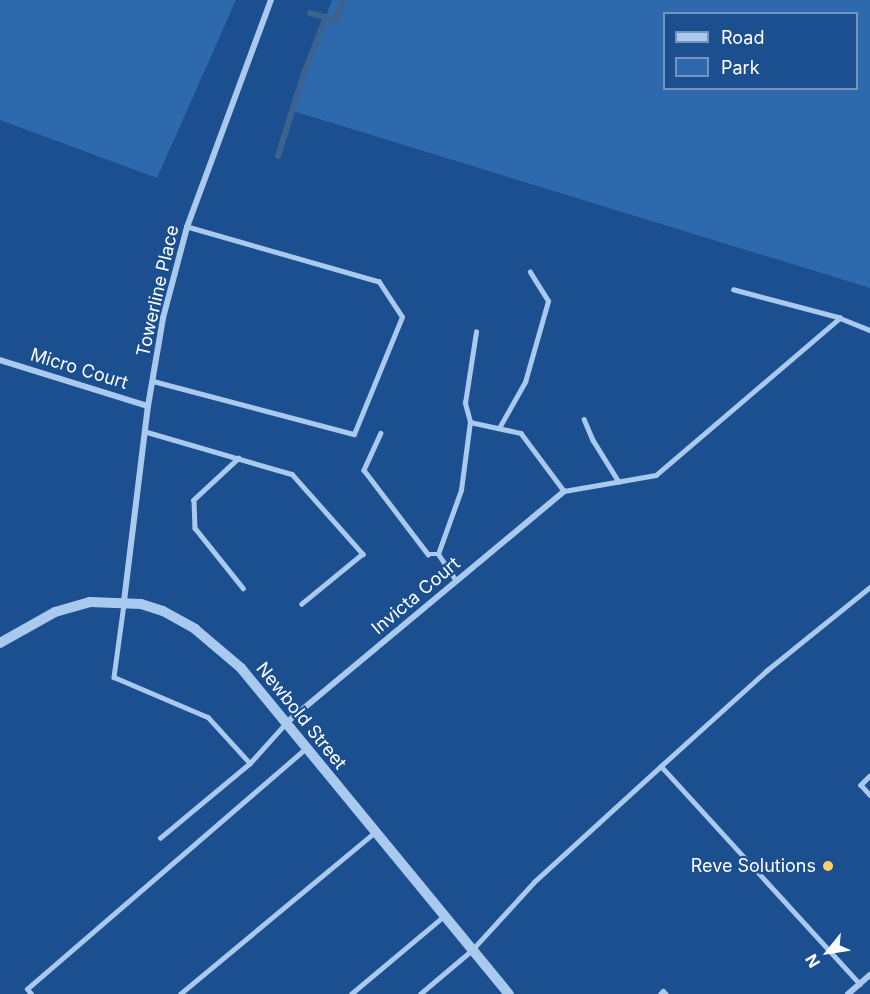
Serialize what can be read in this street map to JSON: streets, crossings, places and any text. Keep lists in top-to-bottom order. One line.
{"streets":{"street":["Towerline Place","Micro Court","Invicta Court","Newbold Street"]},"crossings":[["Towerline Place","Micro Court"],["Towerline Place","Newbold Street"],["Invicta Court","Newbold Street"]],"places":["Reve Solutions"],"legend":["Road","Park"],"north":"bottom left"}
